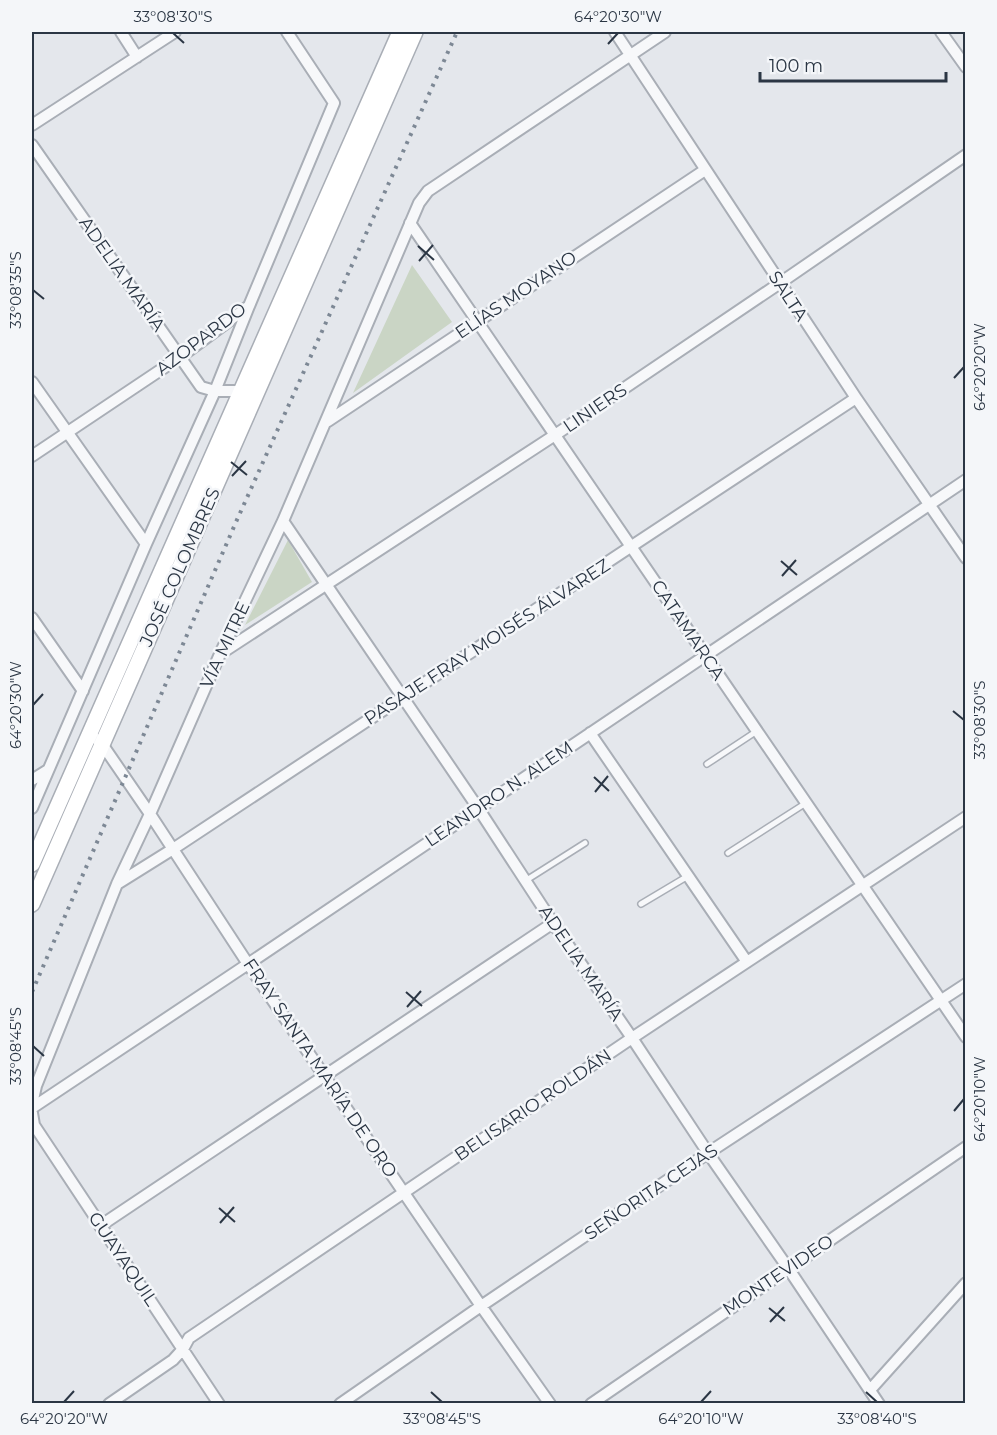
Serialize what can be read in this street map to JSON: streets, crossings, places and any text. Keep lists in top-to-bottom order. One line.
{"streets":{"main road":["JOSÉ COLOMBRES"],"street":["ADELIA MARÍA","ELÍAS MOYANO","SALTA","AZOPARDO","LINIERS","CATAMARCA","PASAJE FRAY MOISÉS ÁLVAREZ","VÍA MITRE","LEANDRO N. ALEM","FRAY SANTA MARÍA DE ORO","BELISARIO ROLDÁN","SEÑORITA CEJAS","GUAYAQUIL","MONTEVIDEO"]},"crossings":[["ADELIA MARÍA","AZOPARDO"],["ADELIA MARÍA","LINIERS"],["ADELIA MARÍA","PASAJE FRAY MOISÉS ÁLVAREZ"],["ADELIA MARÍA","VÍA MITRE"],["ADELIA MARÍA","LEANDRO N. ALEM"],["ADELIA MARÍA","BELISARIO ROLDÁN"],["ADELIA MARÍA","SEÑORITA CEJAS"],["ADELIA MARÍA","MONTEVIDEO"],["ELÍAS MOYANO","SALTA"],["ELÍAS MOYANO","CATAMARCA"],["ELÍAS MOYANO","VÍA MITRE"],["SALTA","LINIERS"],["SALTA","PASAJE FRAY MOISÉS ÁLVAREZ"],["SALTA","VÍA MITRE"],["SALTA","LEANDRO N. ALEM"],["LINIERS","CATAMARCA"],["LINIERS","VÍA MITRE"],["JOSÉ COLOMBRES","FRAY SANTA MARÍA DE ORO"],["CATAMARCA","PASAJE FRAY MOISÉS ÁLVAREZ"],["CATAMARCA","VÍA MITRE"],["CATAMARCA","LEANDRO N. ALEM"],["CATAMARCA","BELISARIO ROLDÁN"],["CATAMARCA","SEÑORITA CEJAS"],["PASAJE FRAY MOISÉS ÁLVAREZ","VÍA MITRE"],["PASAJE FRAY MOISÉS ÁLVAREZ","FRAY SANTA MARÍA DE ORO"],["VÍA MITRE","LEANDRO N. ALEM"],["VÍA MITRE","FRAY SANTA MARÍA DE ORO"],["LEANDRO N. ALEM","FRAY SANTA MARÍA DE ORO"],["FRAY SANTA MARÍA DE ORO","BELISARIO ROLDÁN"],["FRAY SANTA MARÍA DE ORO","SEÑORITA CEJAS"],["BELISARIO ROLDÁN","GUAYAQUIL"]],"scale_bar":"100 m","coordinates":["33°08'30\"S","64°20'30\"W","33°08'35\"S","64°20'20\"W","33°08'45\"S","64°20'10\"W","33°08'40\"S"]}
